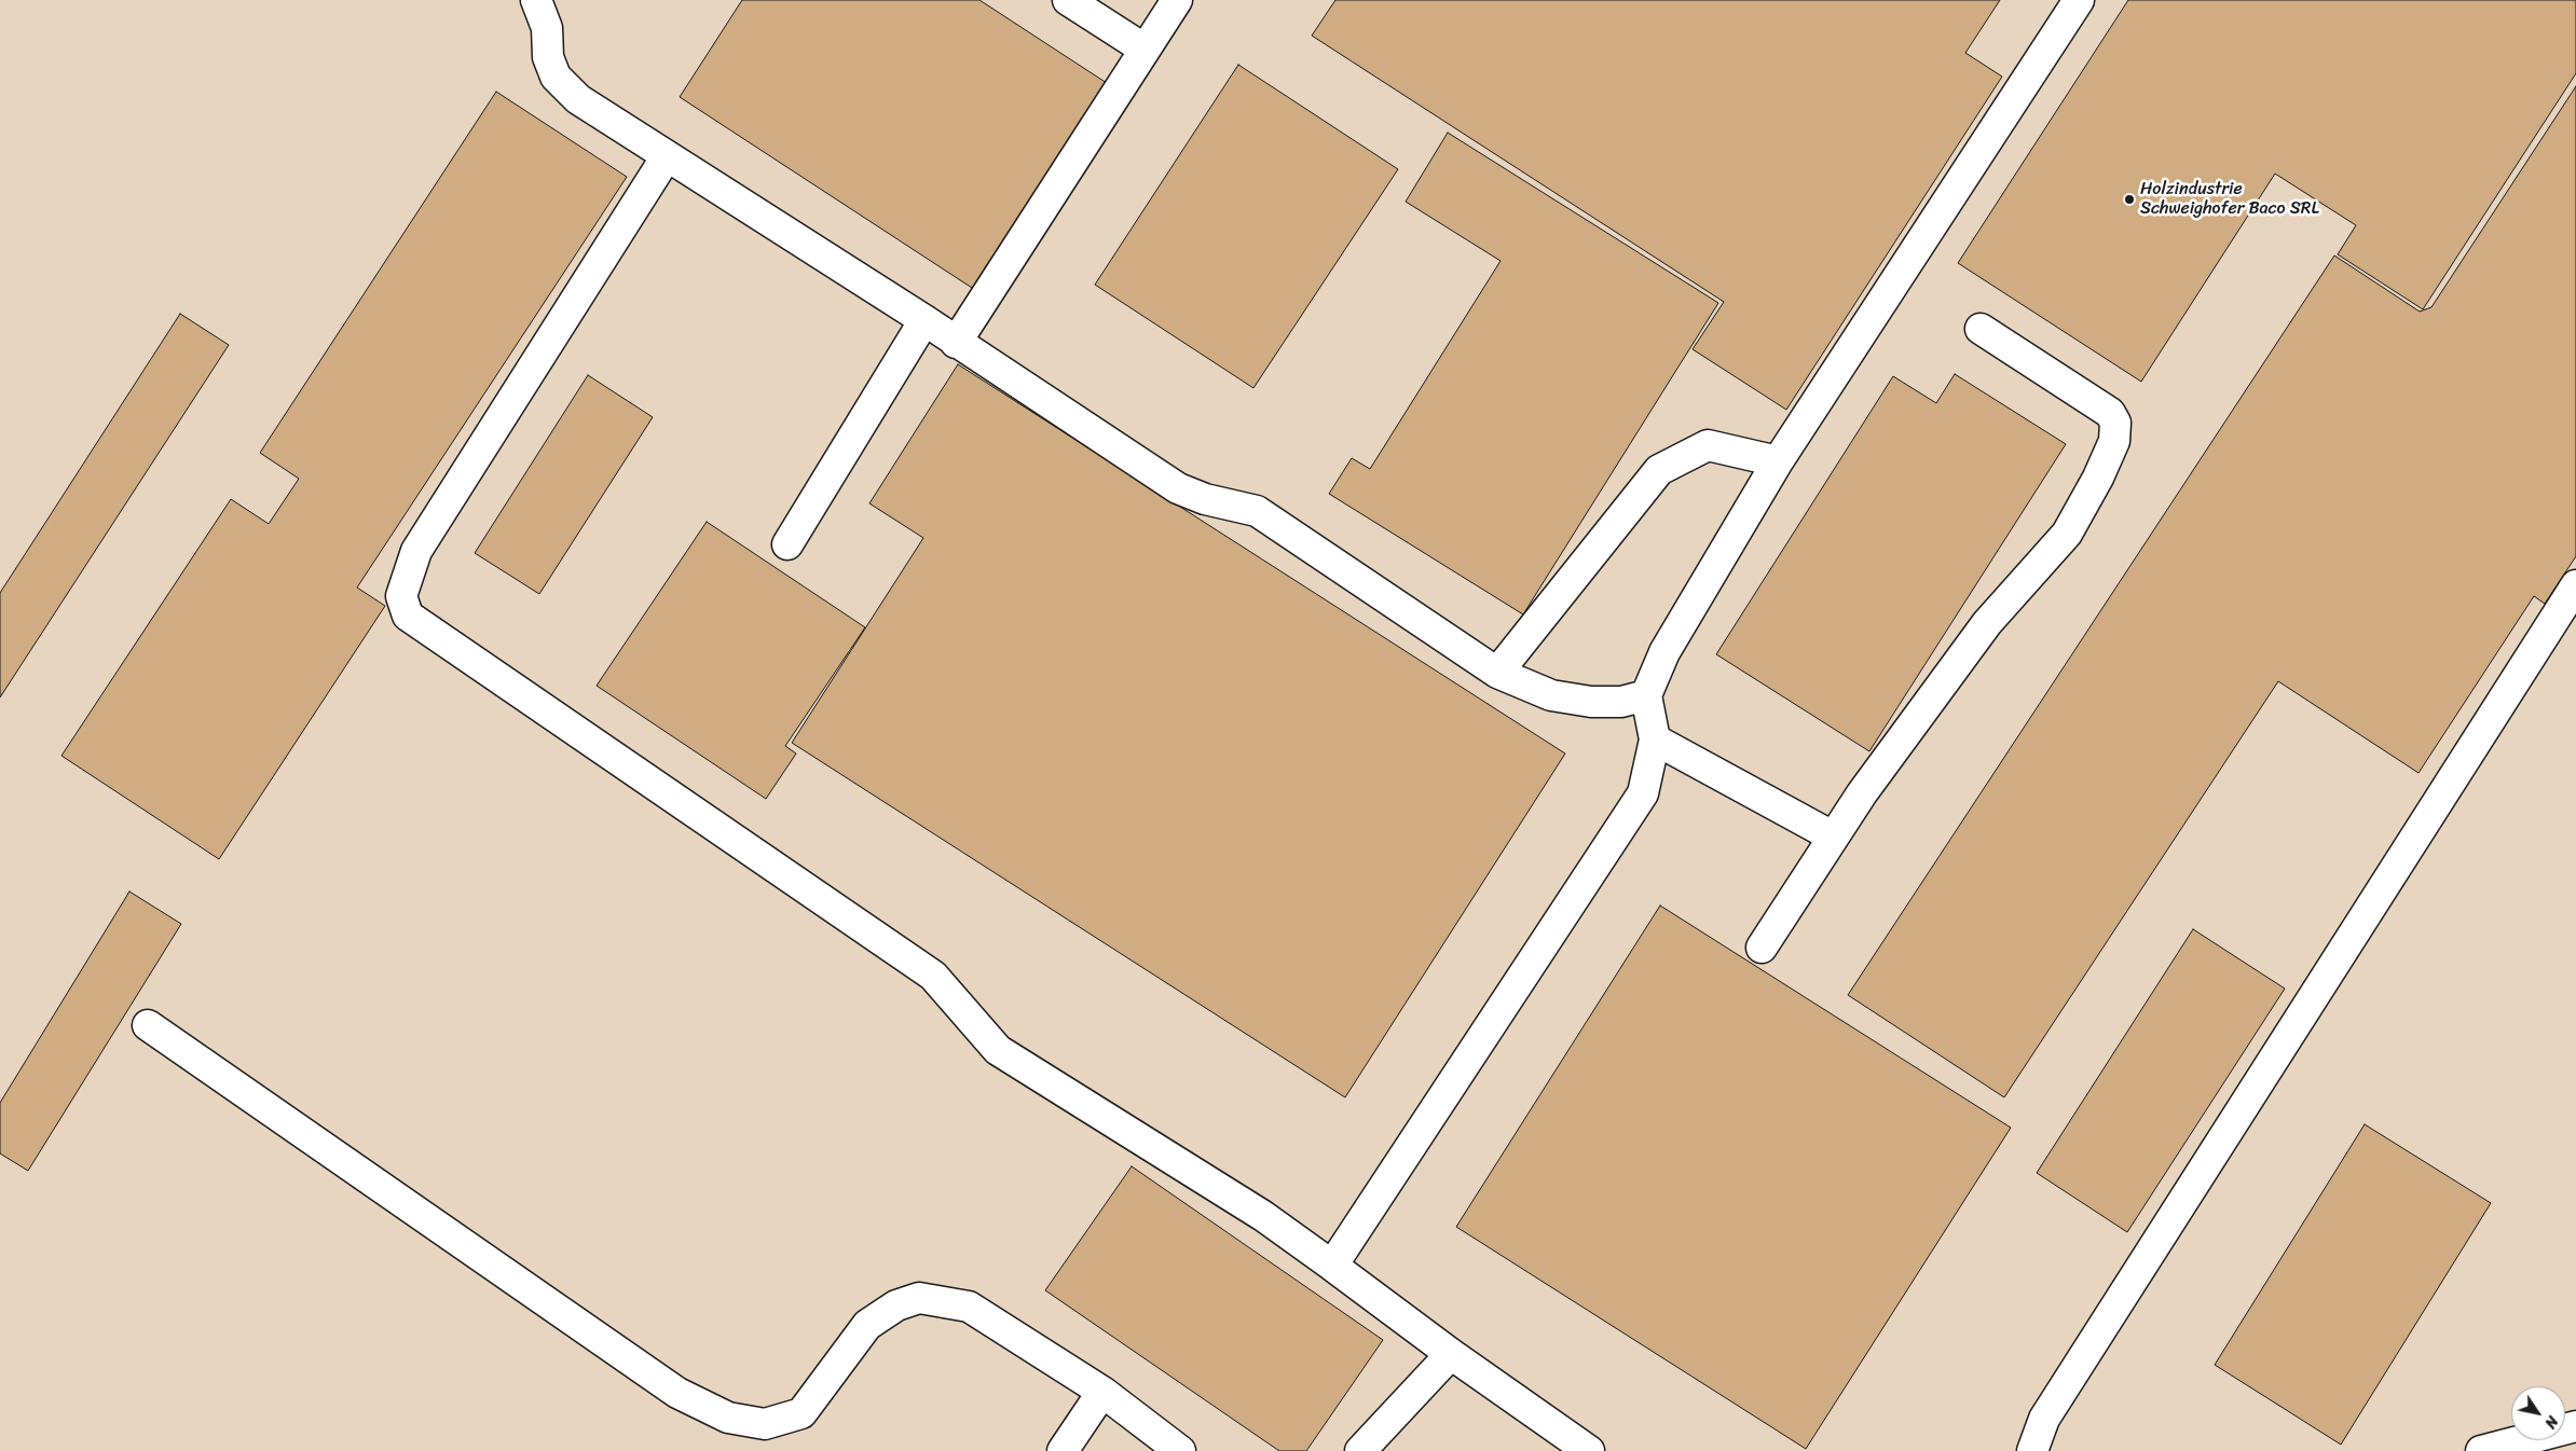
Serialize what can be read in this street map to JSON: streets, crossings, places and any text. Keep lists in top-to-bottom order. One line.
{"places":["Holzindustrie Schweighofer Baco SRL"],"north":"bottom right"}
